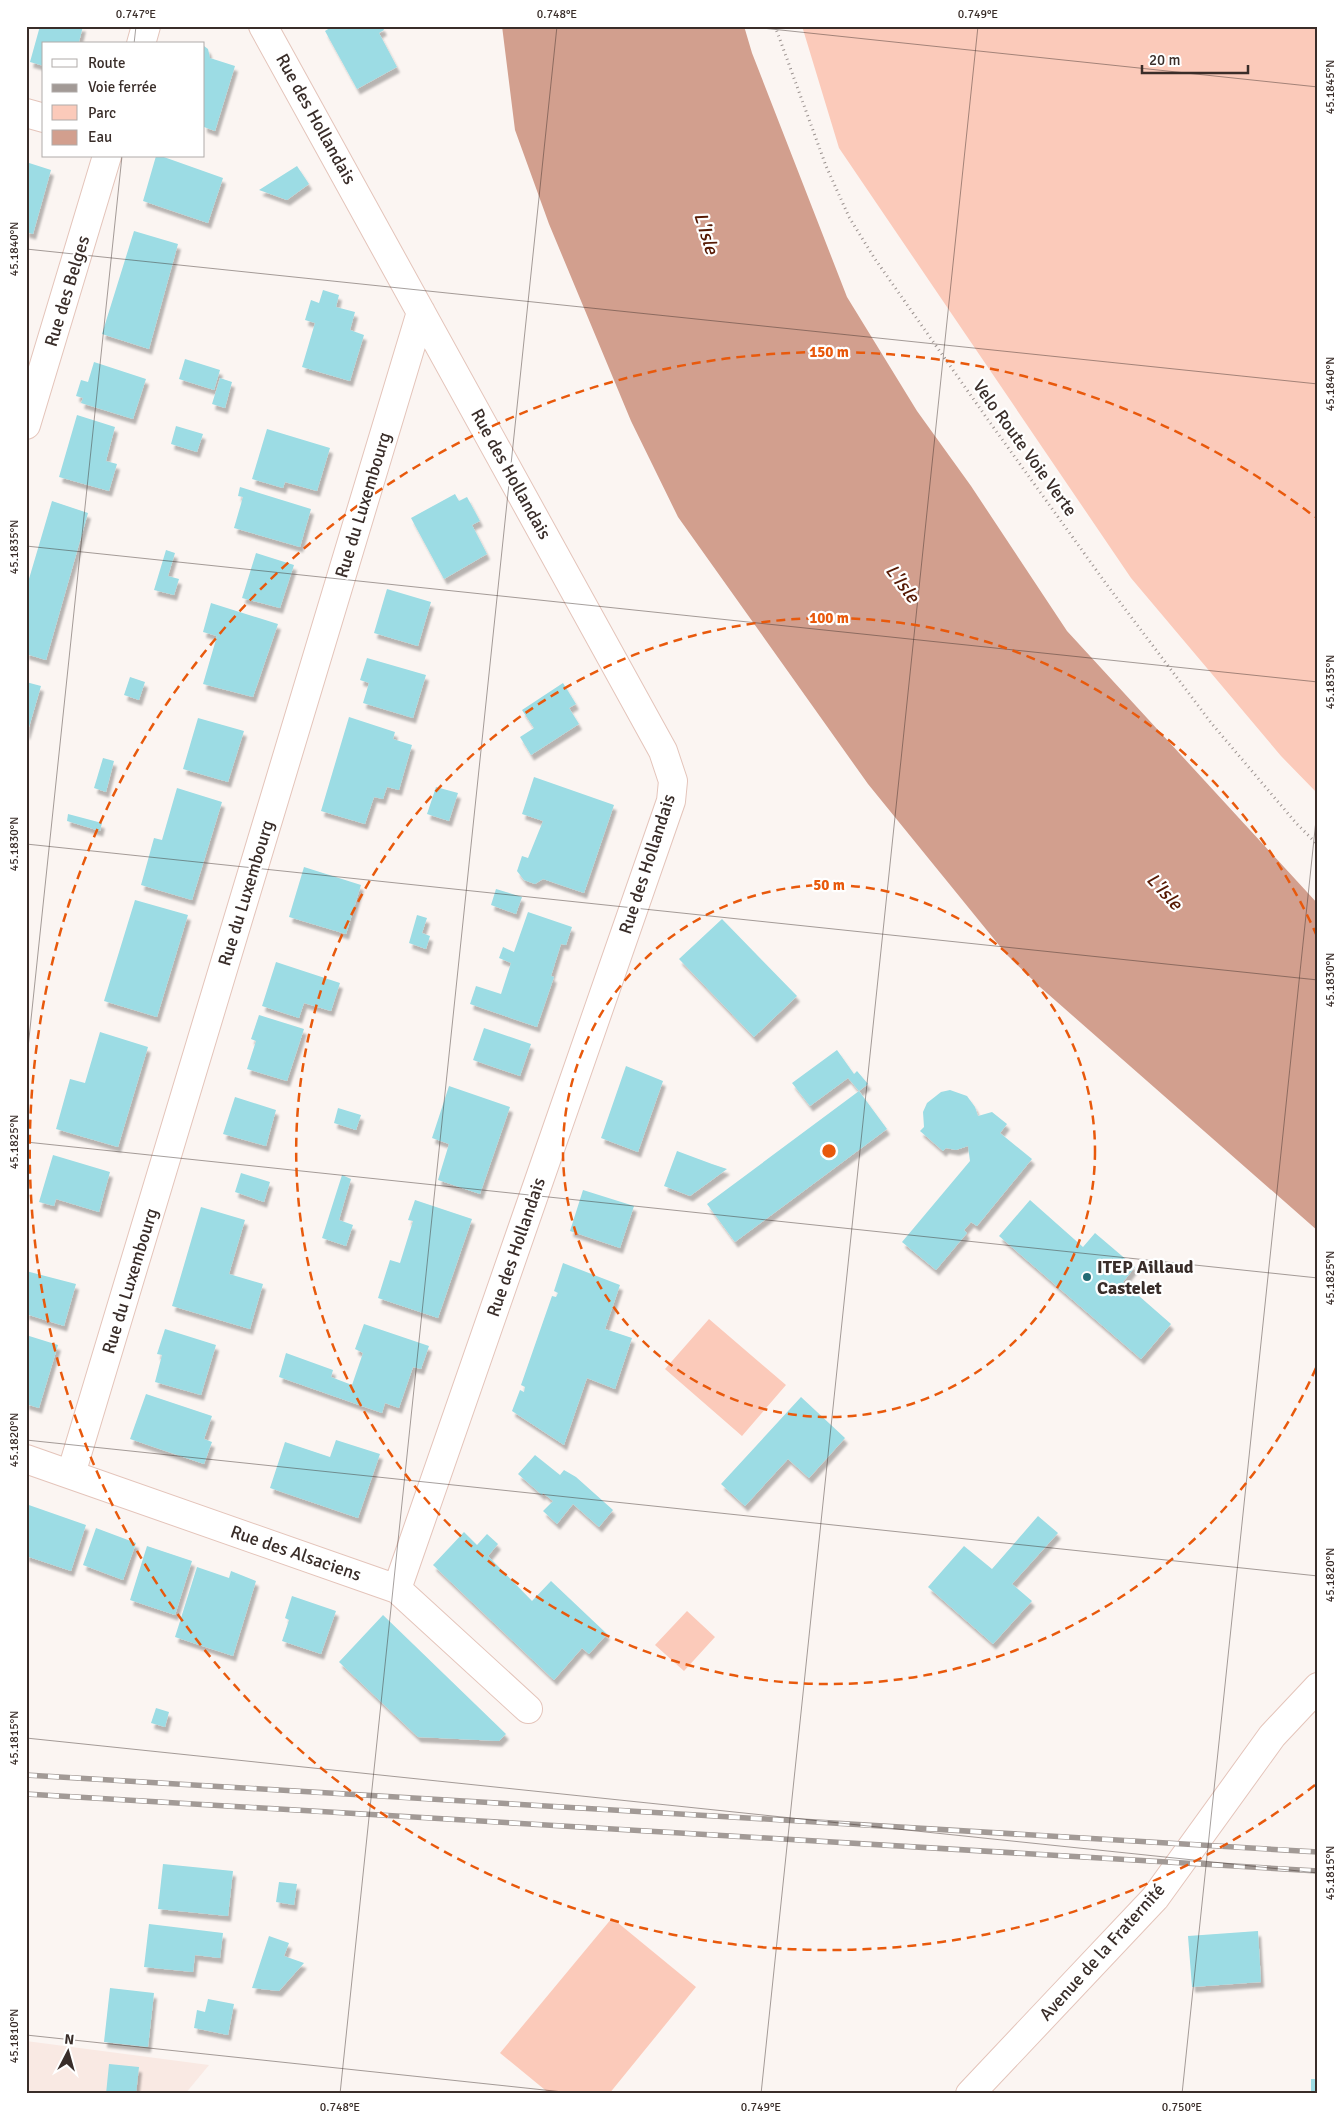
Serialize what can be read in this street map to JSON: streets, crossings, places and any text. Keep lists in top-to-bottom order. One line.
{"streets":{"street":["Rue des Hollandais","Rue des Belges","Rue du Luxembourg","Rue des Alsaciens","Avenue de la Fraternité"],"path":["Velo Route Voie Verte"]},"crossings":[["Rue des Hollandais","Rue du Luxembourg"],["Rue des Hollandais","Rue des Alsaciens"],["Rue du Luxembourg","Rue des Alsaciens"]],"water":["L'Isle"],"places":["ITEP Aillaud Castelet"],"legend":["Route","Voie ferrée","Parc","Eau"],"scale_bar":"20 m","north":"top","coordinates":["0.747°E","0.748°E","0.749°E","45.1845°N","45.1840°N","45.1835°N","45.1830°N","45.1825°N","45.1820°N","45.1815°N","45.1810°N","0.750°E"],"rings":["150 m","100 m","50 m"]}
